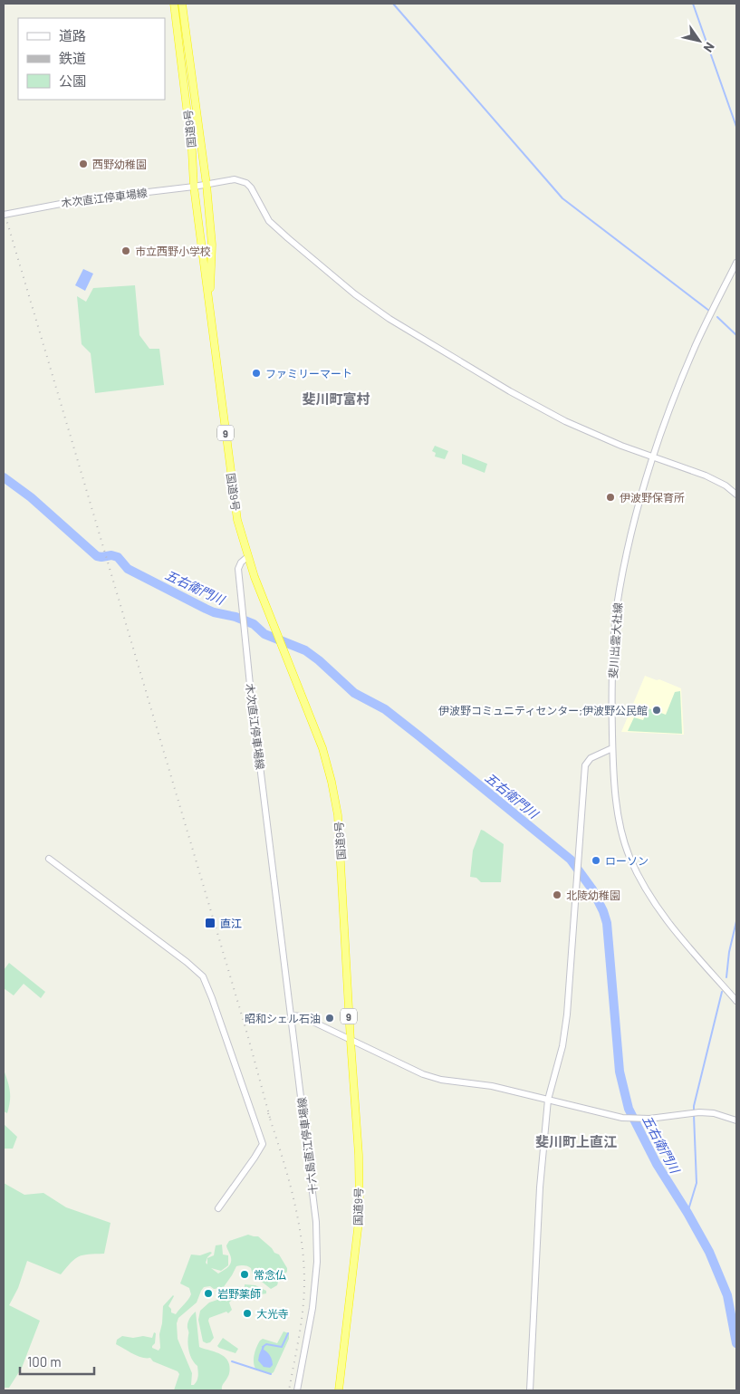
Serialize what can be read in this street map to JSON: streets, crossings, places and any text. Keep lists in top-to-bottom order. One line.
{"streets":{"highway":["国道9号","9"],"street":["木次直江停車場線","斐川出雲大社線","十六島直江停車場線"]},"crossings":[["国道9号","木次直江停車場線"],["木次直江停車場線","斐川出雲大社線"],["木次直江停車場線","十六島直江停車場線"]],"districts":["斐川町富村","斐川町上直江"],"water":["五右衛門川"],"places":{"other":["西野幼稚園","市立西野小学校","ファミリーマート","伊波野保育所","伊波野コミュニティセンター;伊波野公民館","ローソン","北陵幼稚園","昭和シェル石油","常念仏","岩野薬師","大光寺"],"transit":["直江"]},"legend":["道路","鉄道","公園"],"scale_bar":"100 m","north":"bottom right"}
